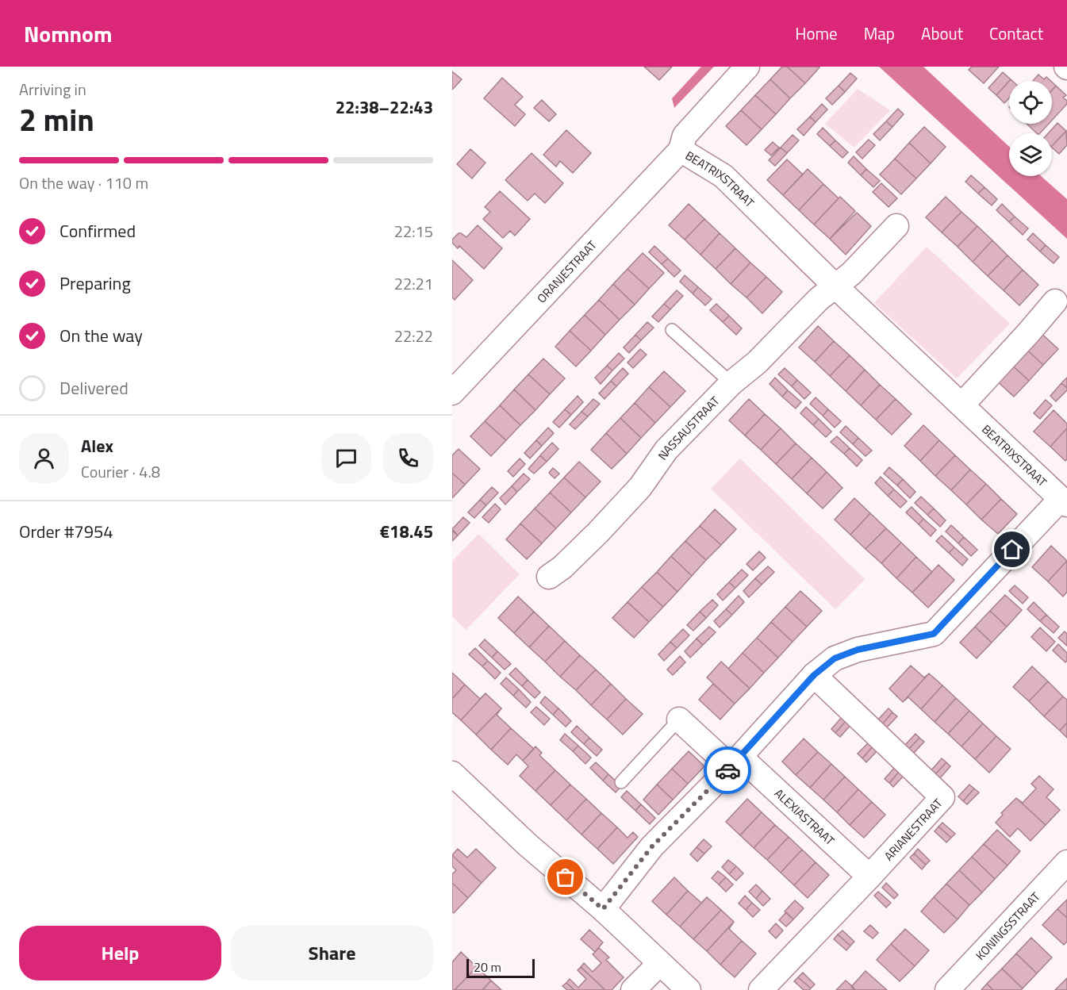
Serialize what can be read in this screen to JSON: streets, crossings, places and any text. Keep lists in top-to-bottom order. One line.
{"streets":{"street":["BEATRIXSTRAAT","ORANJESTRAAT","NASSAUSTRAAT","ALEXIASTRAAT","ARIANESTRAAT","KONINGSSTRAAT"]},"crossings":[["BEATRIXSTRAAT","ORANJESTRAAT"],["BEATRIXSTRAAT","NASSAUSTRAAT"],["ALEXIASTRAAT","ARIANESTRAAT"]],"scale_bar":"20 m","page":{"header":"Nomnom","nav":["Home","Map","About","Contact"],"heading":["2 min","Arriving in","22:38–22:43"],"panel":["Alex","Courier · 4.8","Order #7954","€18.45"],"bar":"On the way · 110 m","list":[["Confirmed","22:15"],["Preparing","22:21"],["On the way","22:22"],"Delivered"],"buttons":["Help","Share"],"scale":"20 m"}}
